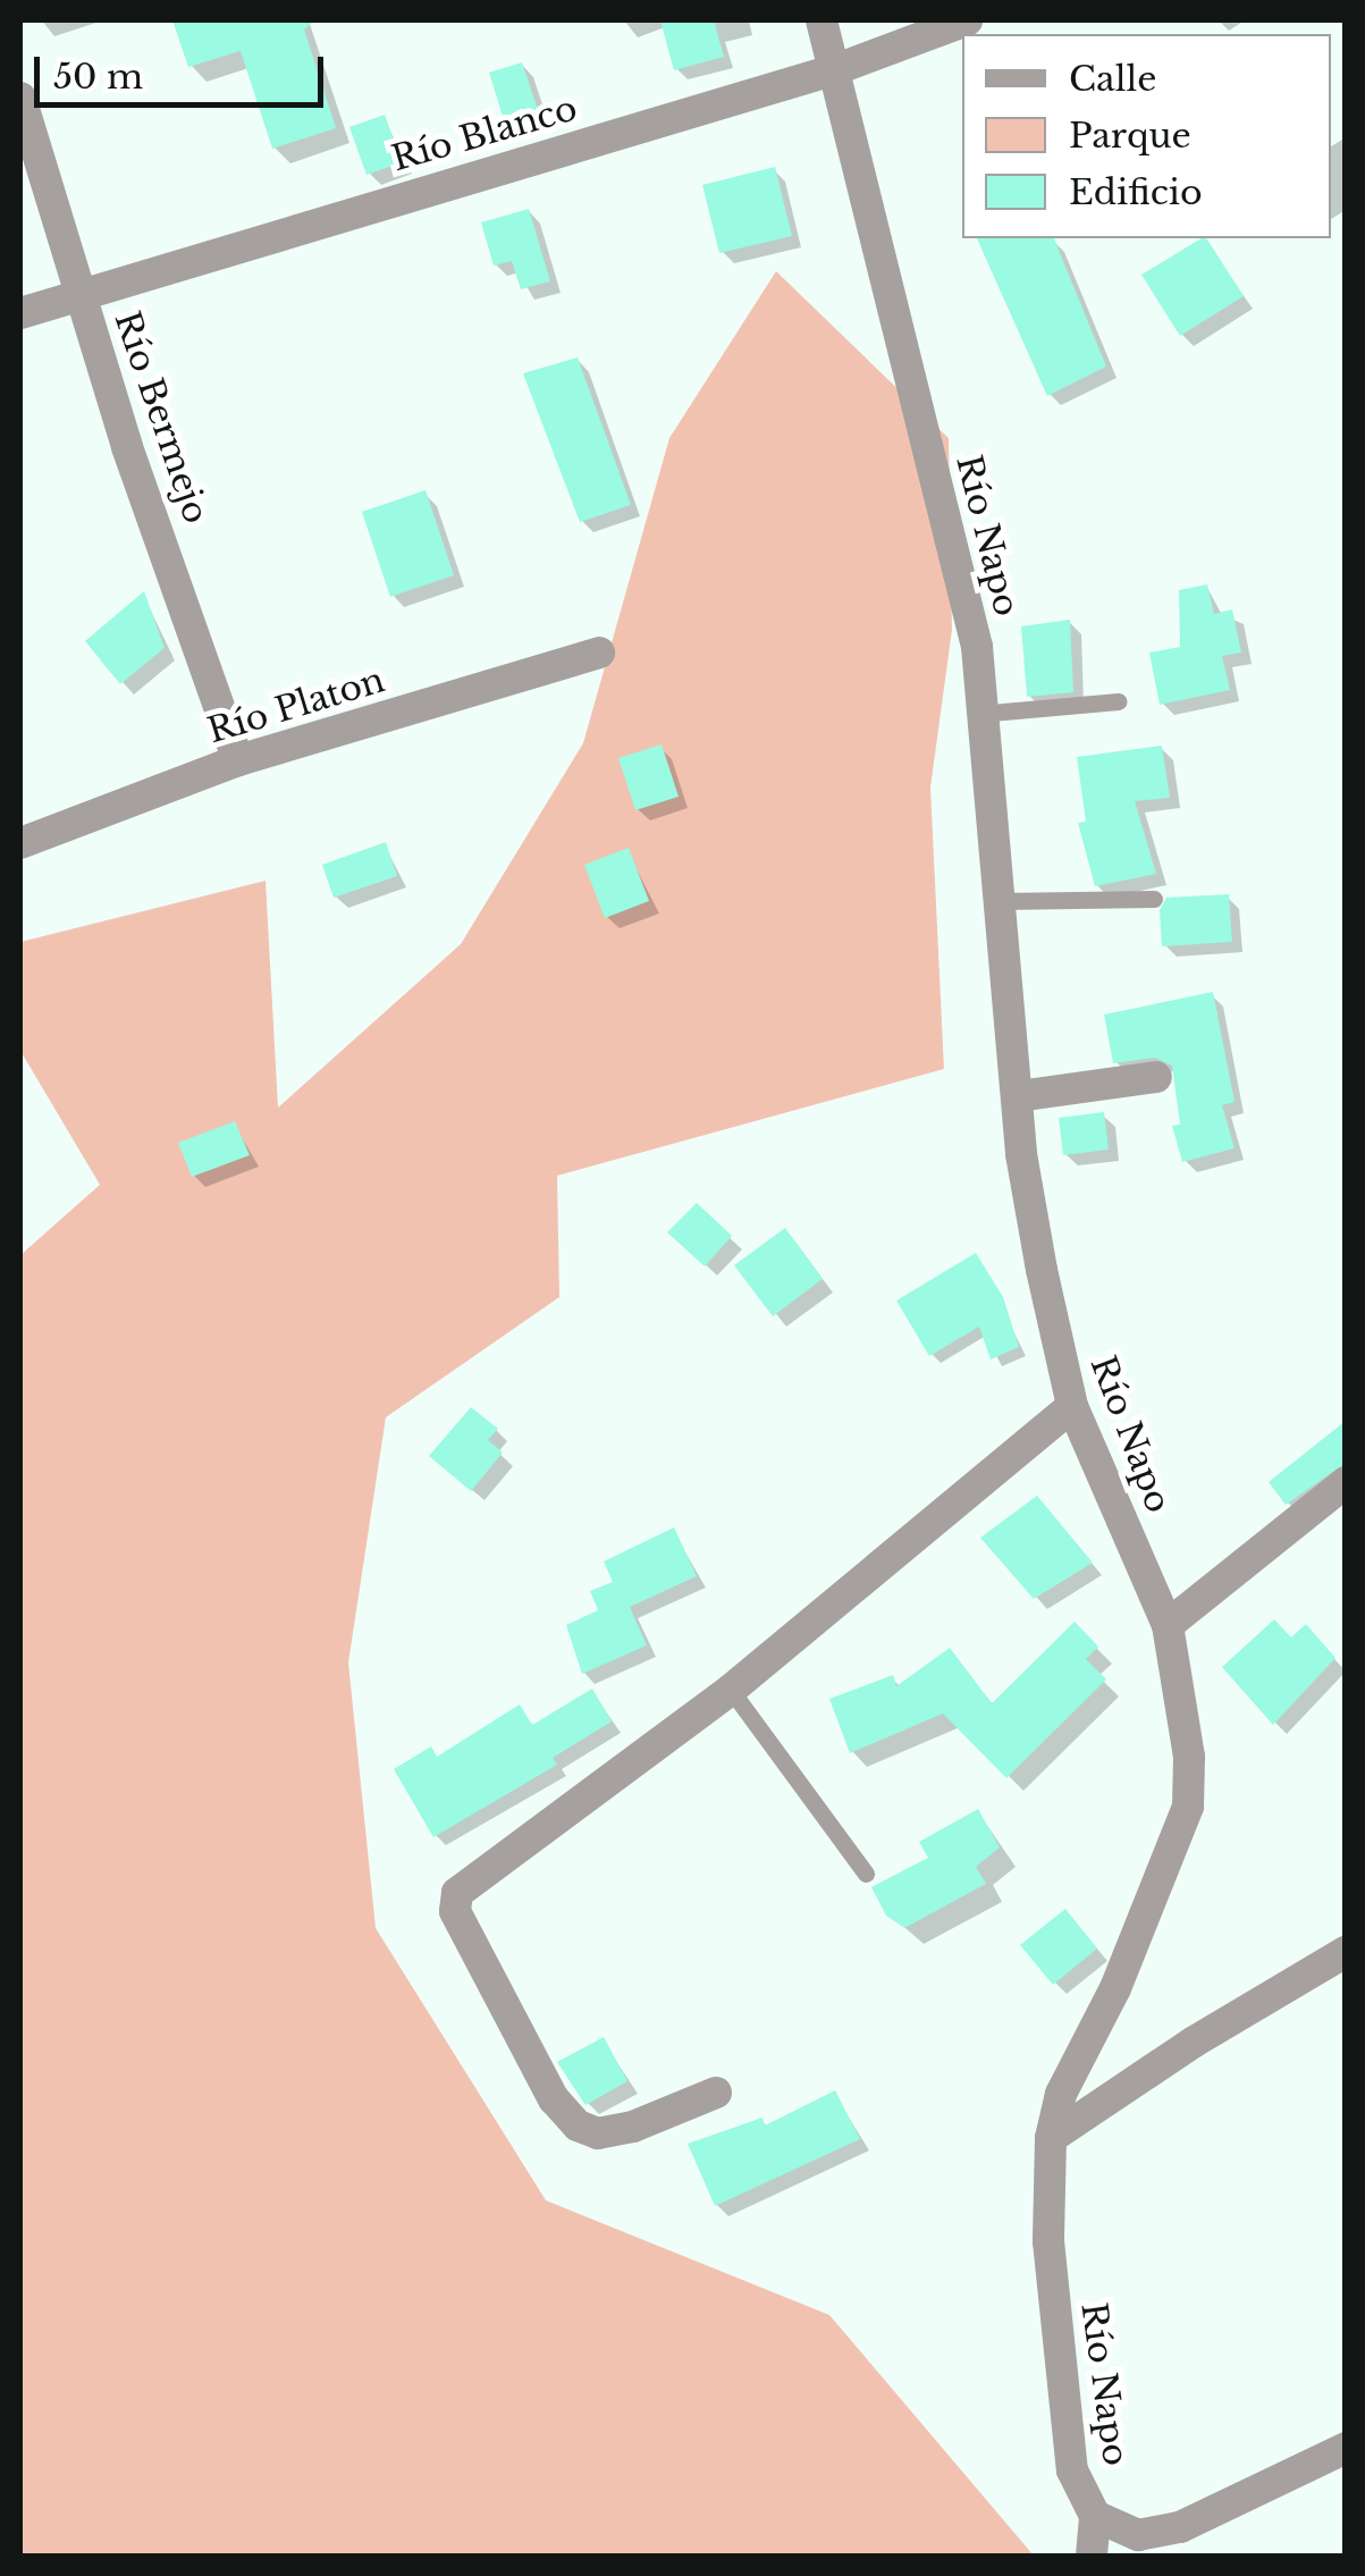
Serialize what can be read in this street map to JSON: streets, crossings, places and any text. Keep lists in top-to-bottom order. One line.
{"streets":{"street":["Río Blanco","Río Bermejo","Río Napo","Río Platon"]},"crossings":[["Río Blanco","Río Bermejo"],["Río Blanco","Río Napo"],["Río Bermejo","Río Platon"]],"legend":["Calle","Parque","Edificio"],"scale_bar":"50 m"}
